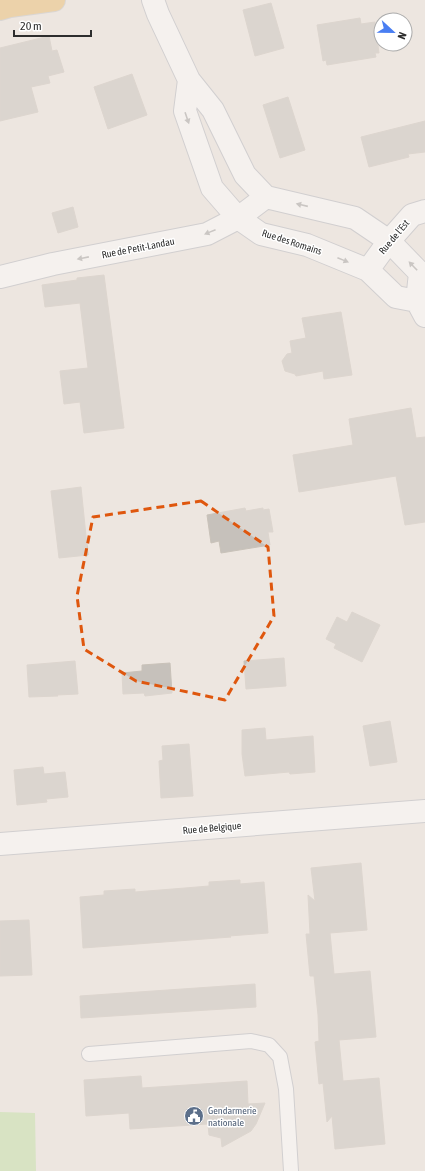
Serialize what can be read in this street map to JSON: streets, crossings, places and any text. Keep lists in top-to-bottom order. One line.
{"streets":{"street":["Rue de l'Est","Rue des Romains","Rue de Petit-Landau","Rue de Belgique"]},"crossings":[["Rue de l'Est","Rue des Romains"],["Rue des Romains","Rue de Petit-Landau"]],"one_way":["Rue de Petit-Landau"],"places":{"public building":["Gendarmerie nationale"]},"scale_bar":"20 m","north":"right"}
